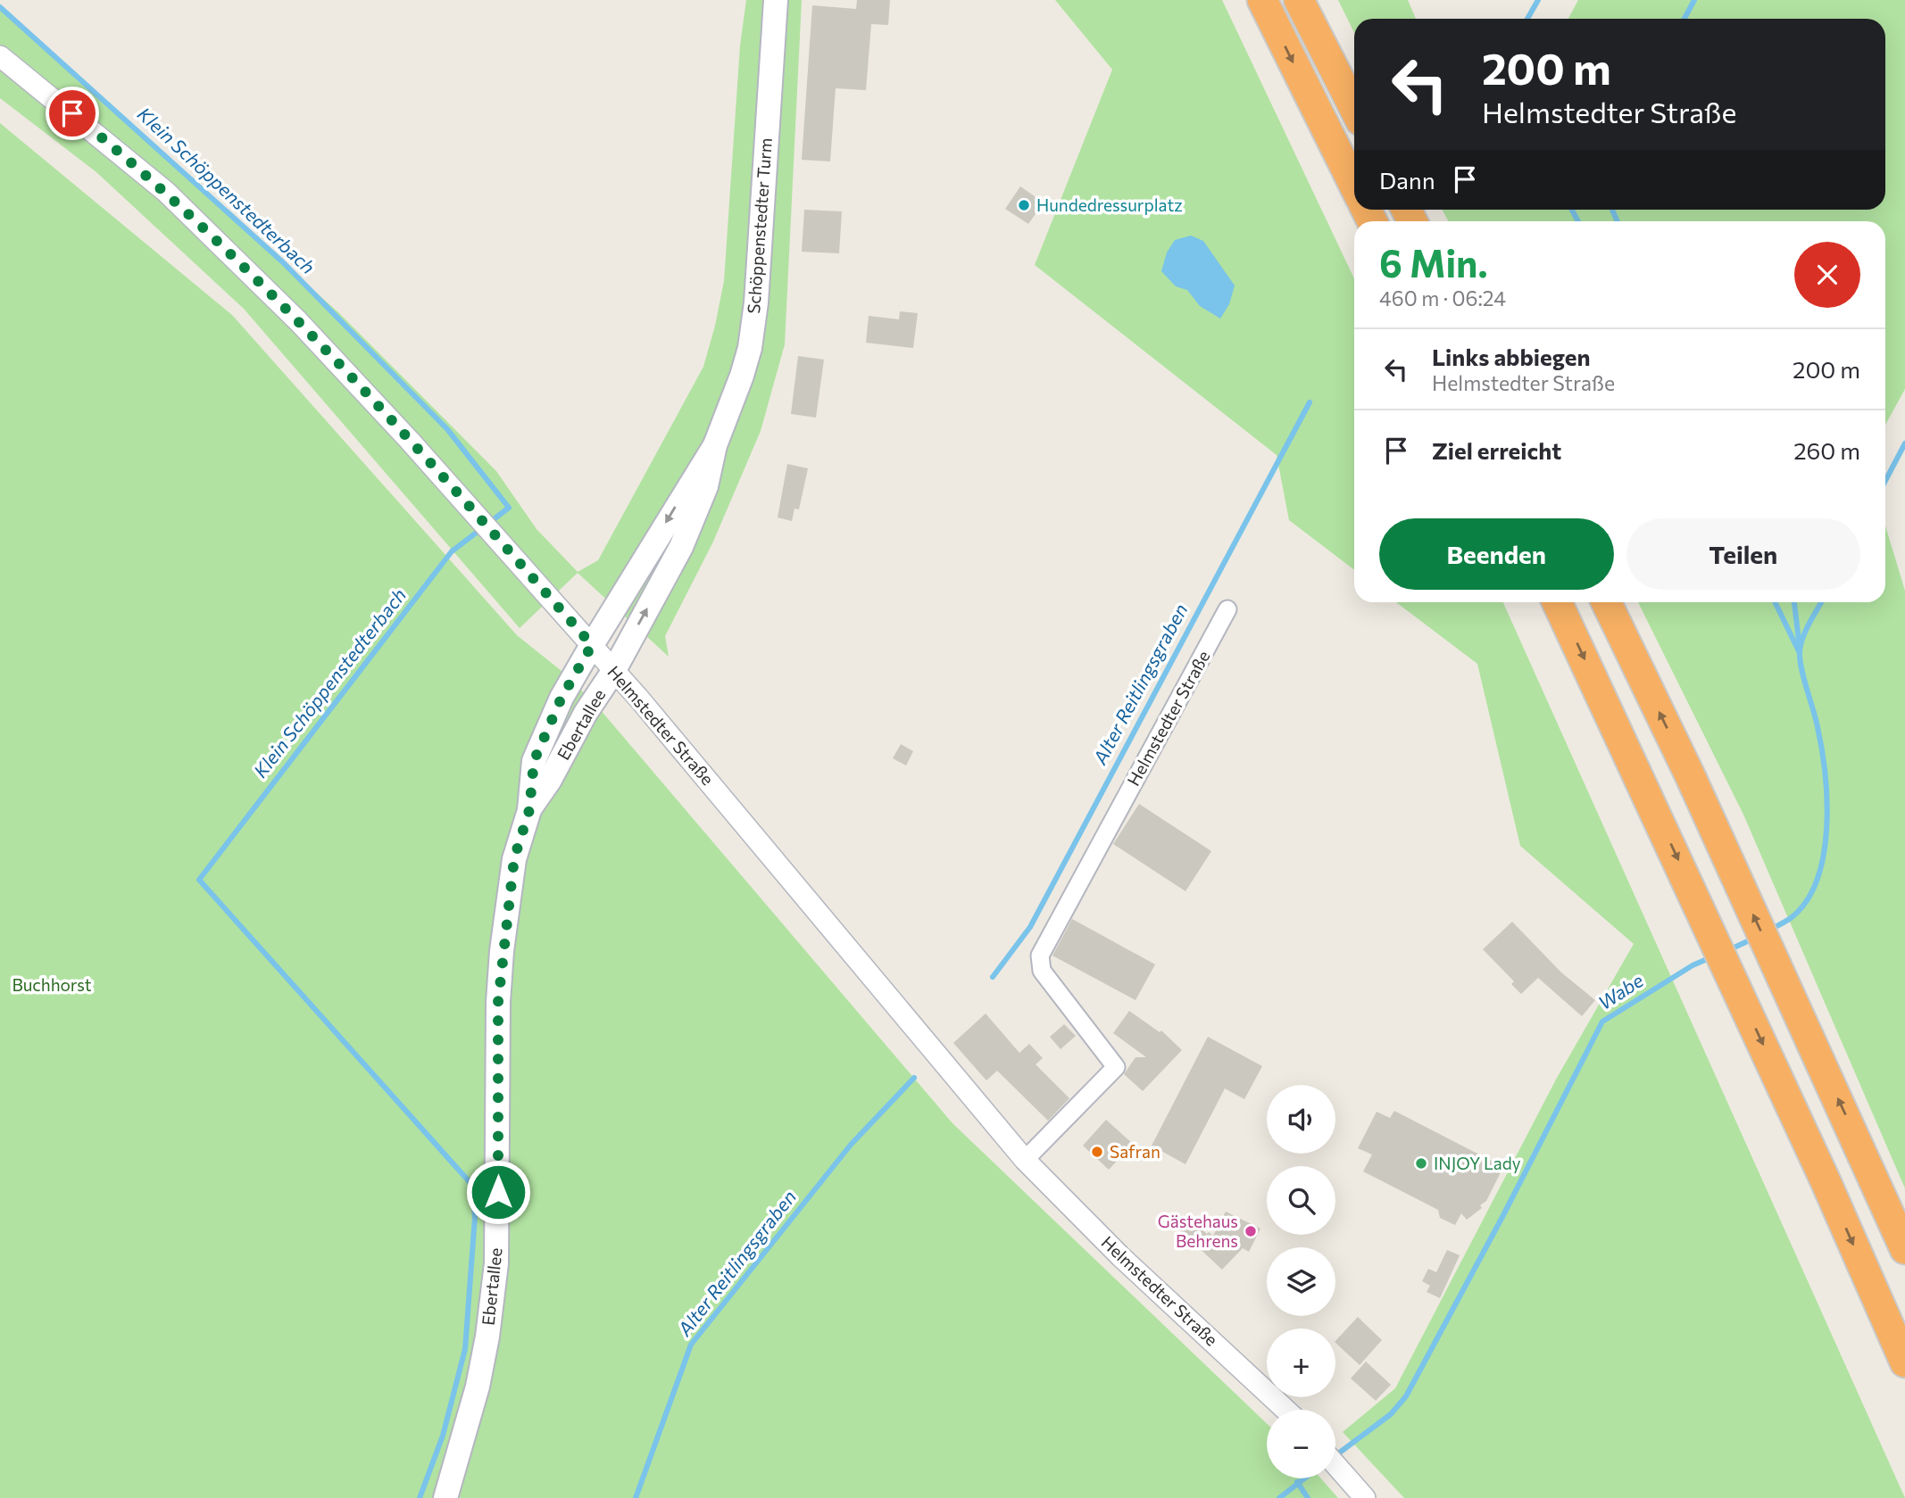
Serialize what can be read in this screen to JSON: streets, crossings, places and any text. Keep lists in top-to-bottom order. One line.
{"streets":{"main road":["Schöppenstedter Turm","Ebertallee"],"street":["Helmstedter Straße"]},"crossings":[["Schöppenstedter Turm","Helmstedter Straße"],["Schöppenstedter Turm","Ebertallee"],["Helmstedter Straße","Ebertallee"]],"water":["Klein Schöppenstedterbach","Alter Reitlingsgraben","Wabe"],"parks":["Buchhorst"],"places":["Hundedressurplatz","Safran","INJOY Lady","Gästehaus Behrens"],"page":{"turn":["200 m","Helmstedter Straße"],"then":"Dann","heading":["6 Min.","460 m · 06:24"],"list":[{"name":"Links abbiegen","note":"Helmstedter Straße","value":"200 m"},{"name":"Ziel erreicht","value":"260 m"}],"buttons":["Beenden","Teilen"],"map_buttons":["+","−"]}}
